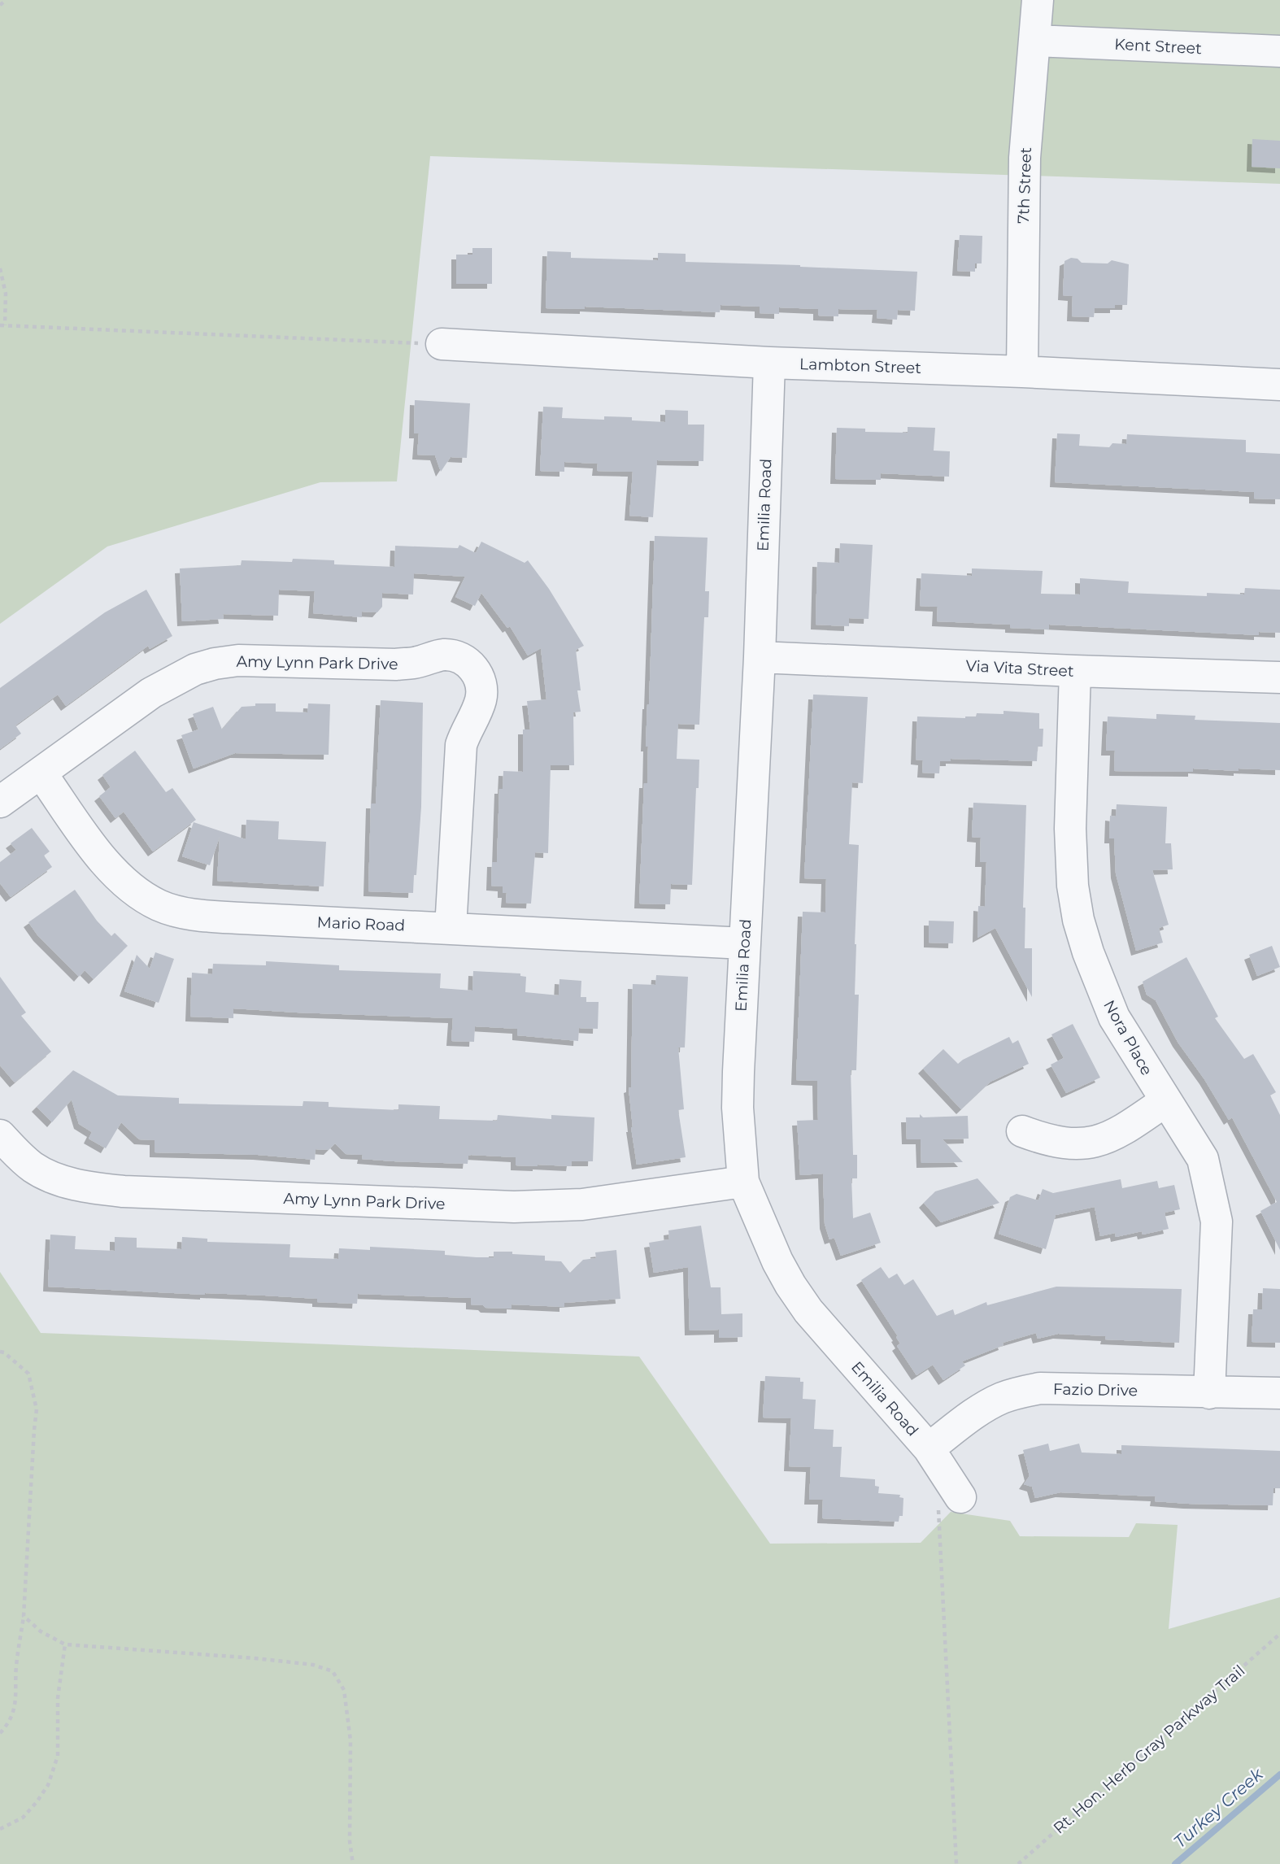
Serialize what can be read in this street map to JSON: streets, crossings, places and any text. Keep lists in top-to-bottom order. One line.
{"streets":{"street":["Kent Street","7th Street","Lambton Street","Emilia Road","Amy Lynn Park Drive","Via Vita Street","Mario Road","Nora Place","Fazio Drive"],"path":["Rt. Hon. Herb Gray Parkway Trail"]},"crossings":[["Kent Street","7th Street"],["7th Street","Lambton Street"],["Lambton Street","Emilia Road"],["Emilia Road","Amy Lynn Park Drive"],["Emilia Road","Via Vita Street"],["Emilia Road","Mario Road"],["Emilia Road","Fazio Drive"],["Amy Lynn Park Drive","Mario Road"],["Via Vita Street","Nora Place"],["Nora Place","Fazio Drive"]],"water":["Turkey Creek"]}
